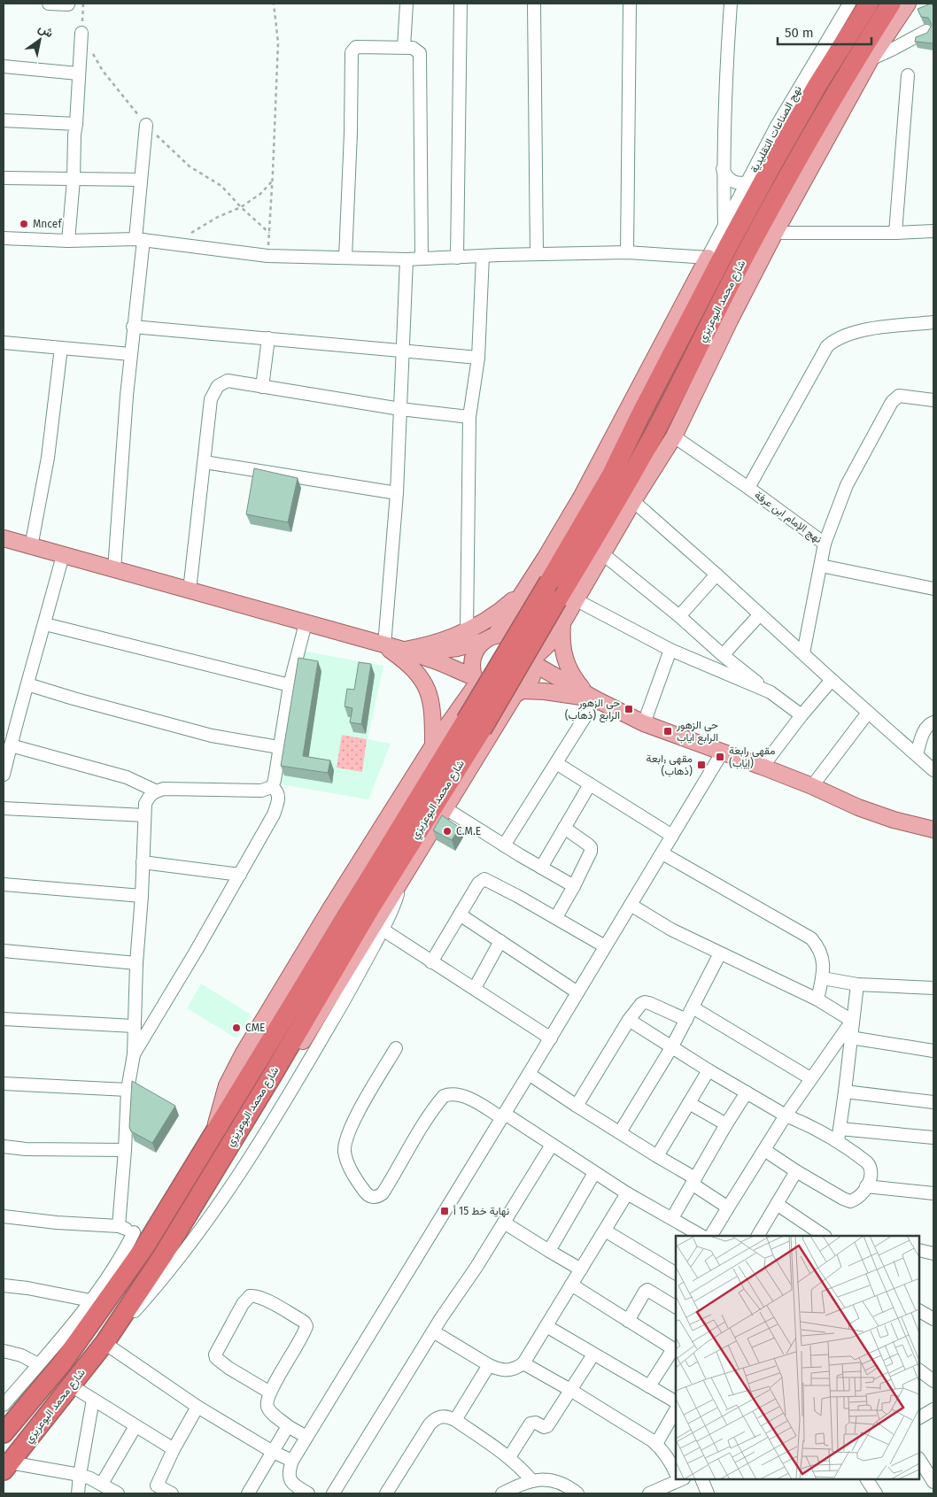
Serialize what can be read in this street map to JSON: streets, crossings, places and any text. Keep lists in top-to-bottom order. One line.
{"streets":{"highway":["شارع محمد البوعزيزي"],"street":["نهج الصناعات التقليدية","نهج الإمام ابن عرفة"]},"places":{"other":["Mncef","C.M.E","CME"],"transit":["حي الزهور الرابع (ذهاب)","حي الزهور الرابع اياب","مقهى رابعة (إياب)","مقهى رابعة (ذهاب)","نهاية خط 15 أ"]},"scale_bar":"50 m","north":"top right"}
